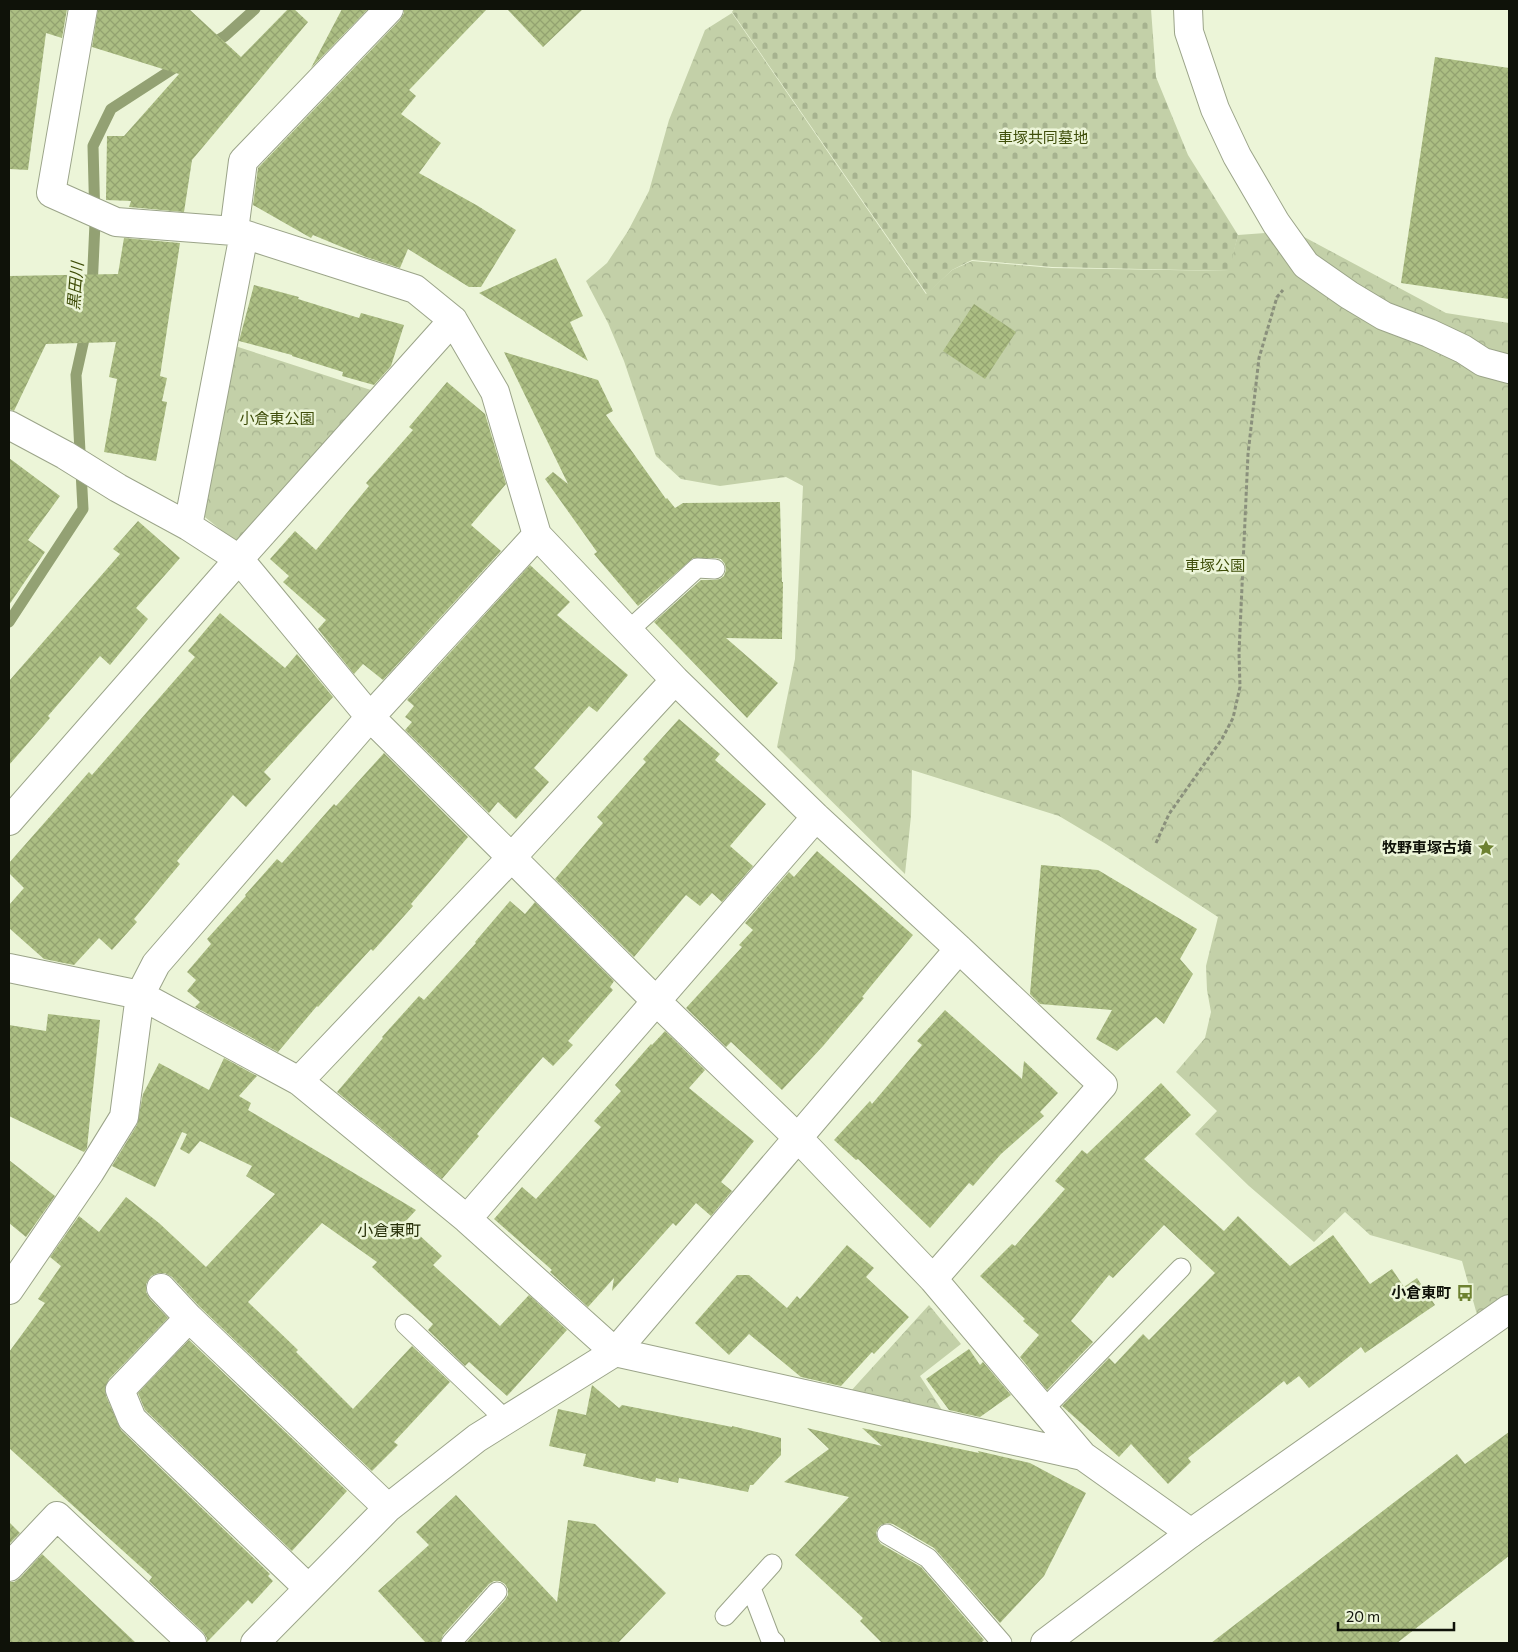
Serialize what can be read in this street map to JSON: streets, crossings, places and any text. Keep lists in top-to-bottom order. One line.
{"districts":["小倉東町"],"water":["黒田川"],"parks":["車塚共同墓地","小倉東公園","車塚公園"],"places":{"place":["牧野車塚古墳"],"bus stop":["小倉東町"]},"scale_bar":"20 m"}
